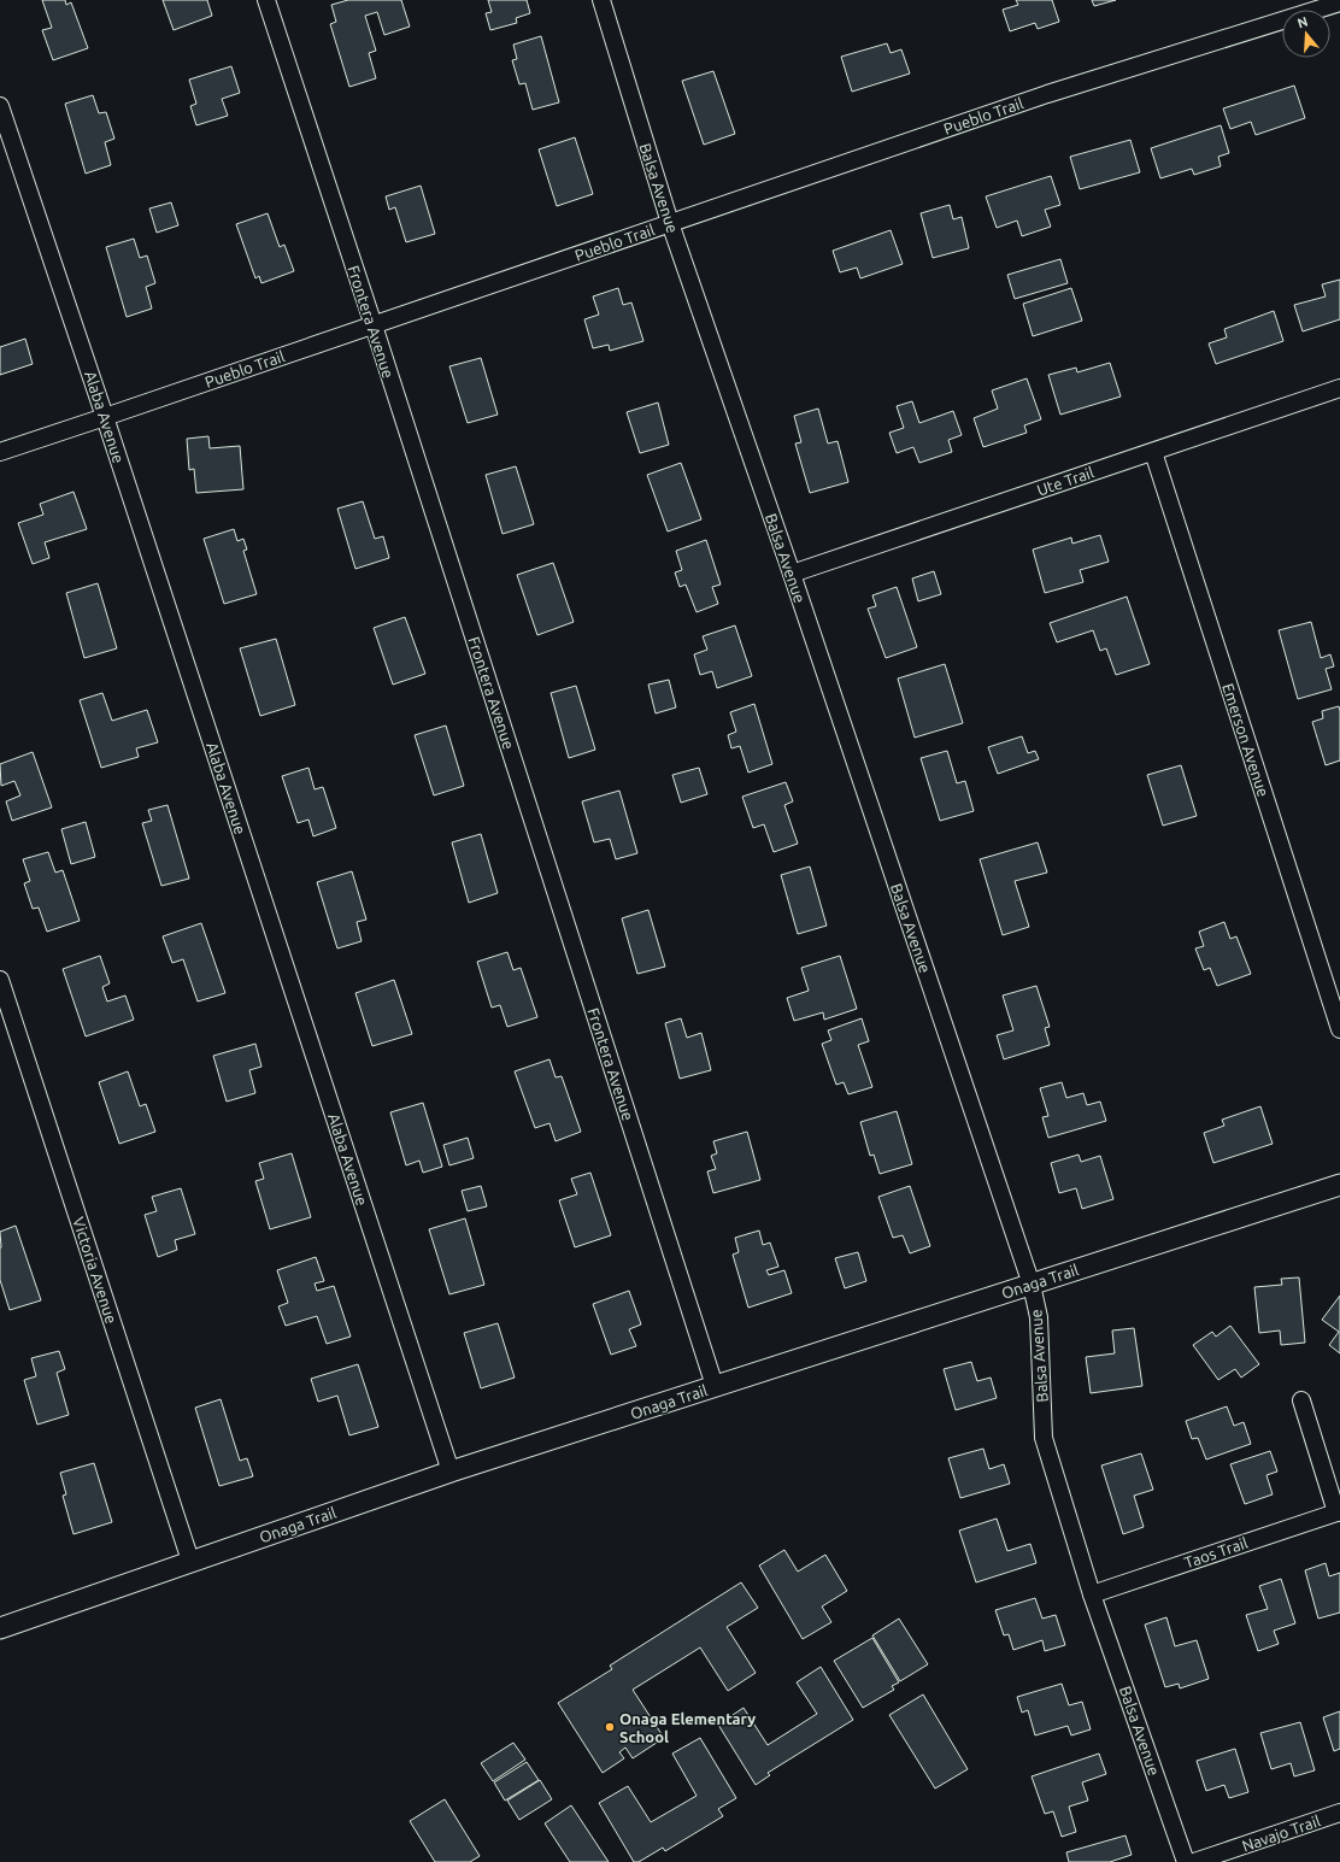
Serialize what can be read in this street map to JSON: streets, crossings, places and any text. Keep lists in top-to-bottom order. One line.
{"streets":{"street":["Pueblo Trail","Balsa Avenue","Frontera Avenue","Alaba Avenue","Ute Trail","Emerson Avenue","Victoria Avenue","Onaga Trail","Taos Trail","Navajo Trail"]},"crossings":[["Pueblo Trail","Balsa Avenue"],["Pueblo Trail","Frontera Avenue"],["Pueblo Trail","Alaba Avenue"],["Balsa Avenue","Ute Trail"],["Balsa Avenue","Onaga Trail"],["Balsa Avenue","Taos Trail"],["Frontera Avenue","Onaga Trail"],["Alaba Avenue","Onaga Trail"],["Ute Trail","Emerson Avenue"],["Victoria Avenue","Onaga Trail"]],"places":["Onaga Elementary School"],"north":"top"}
